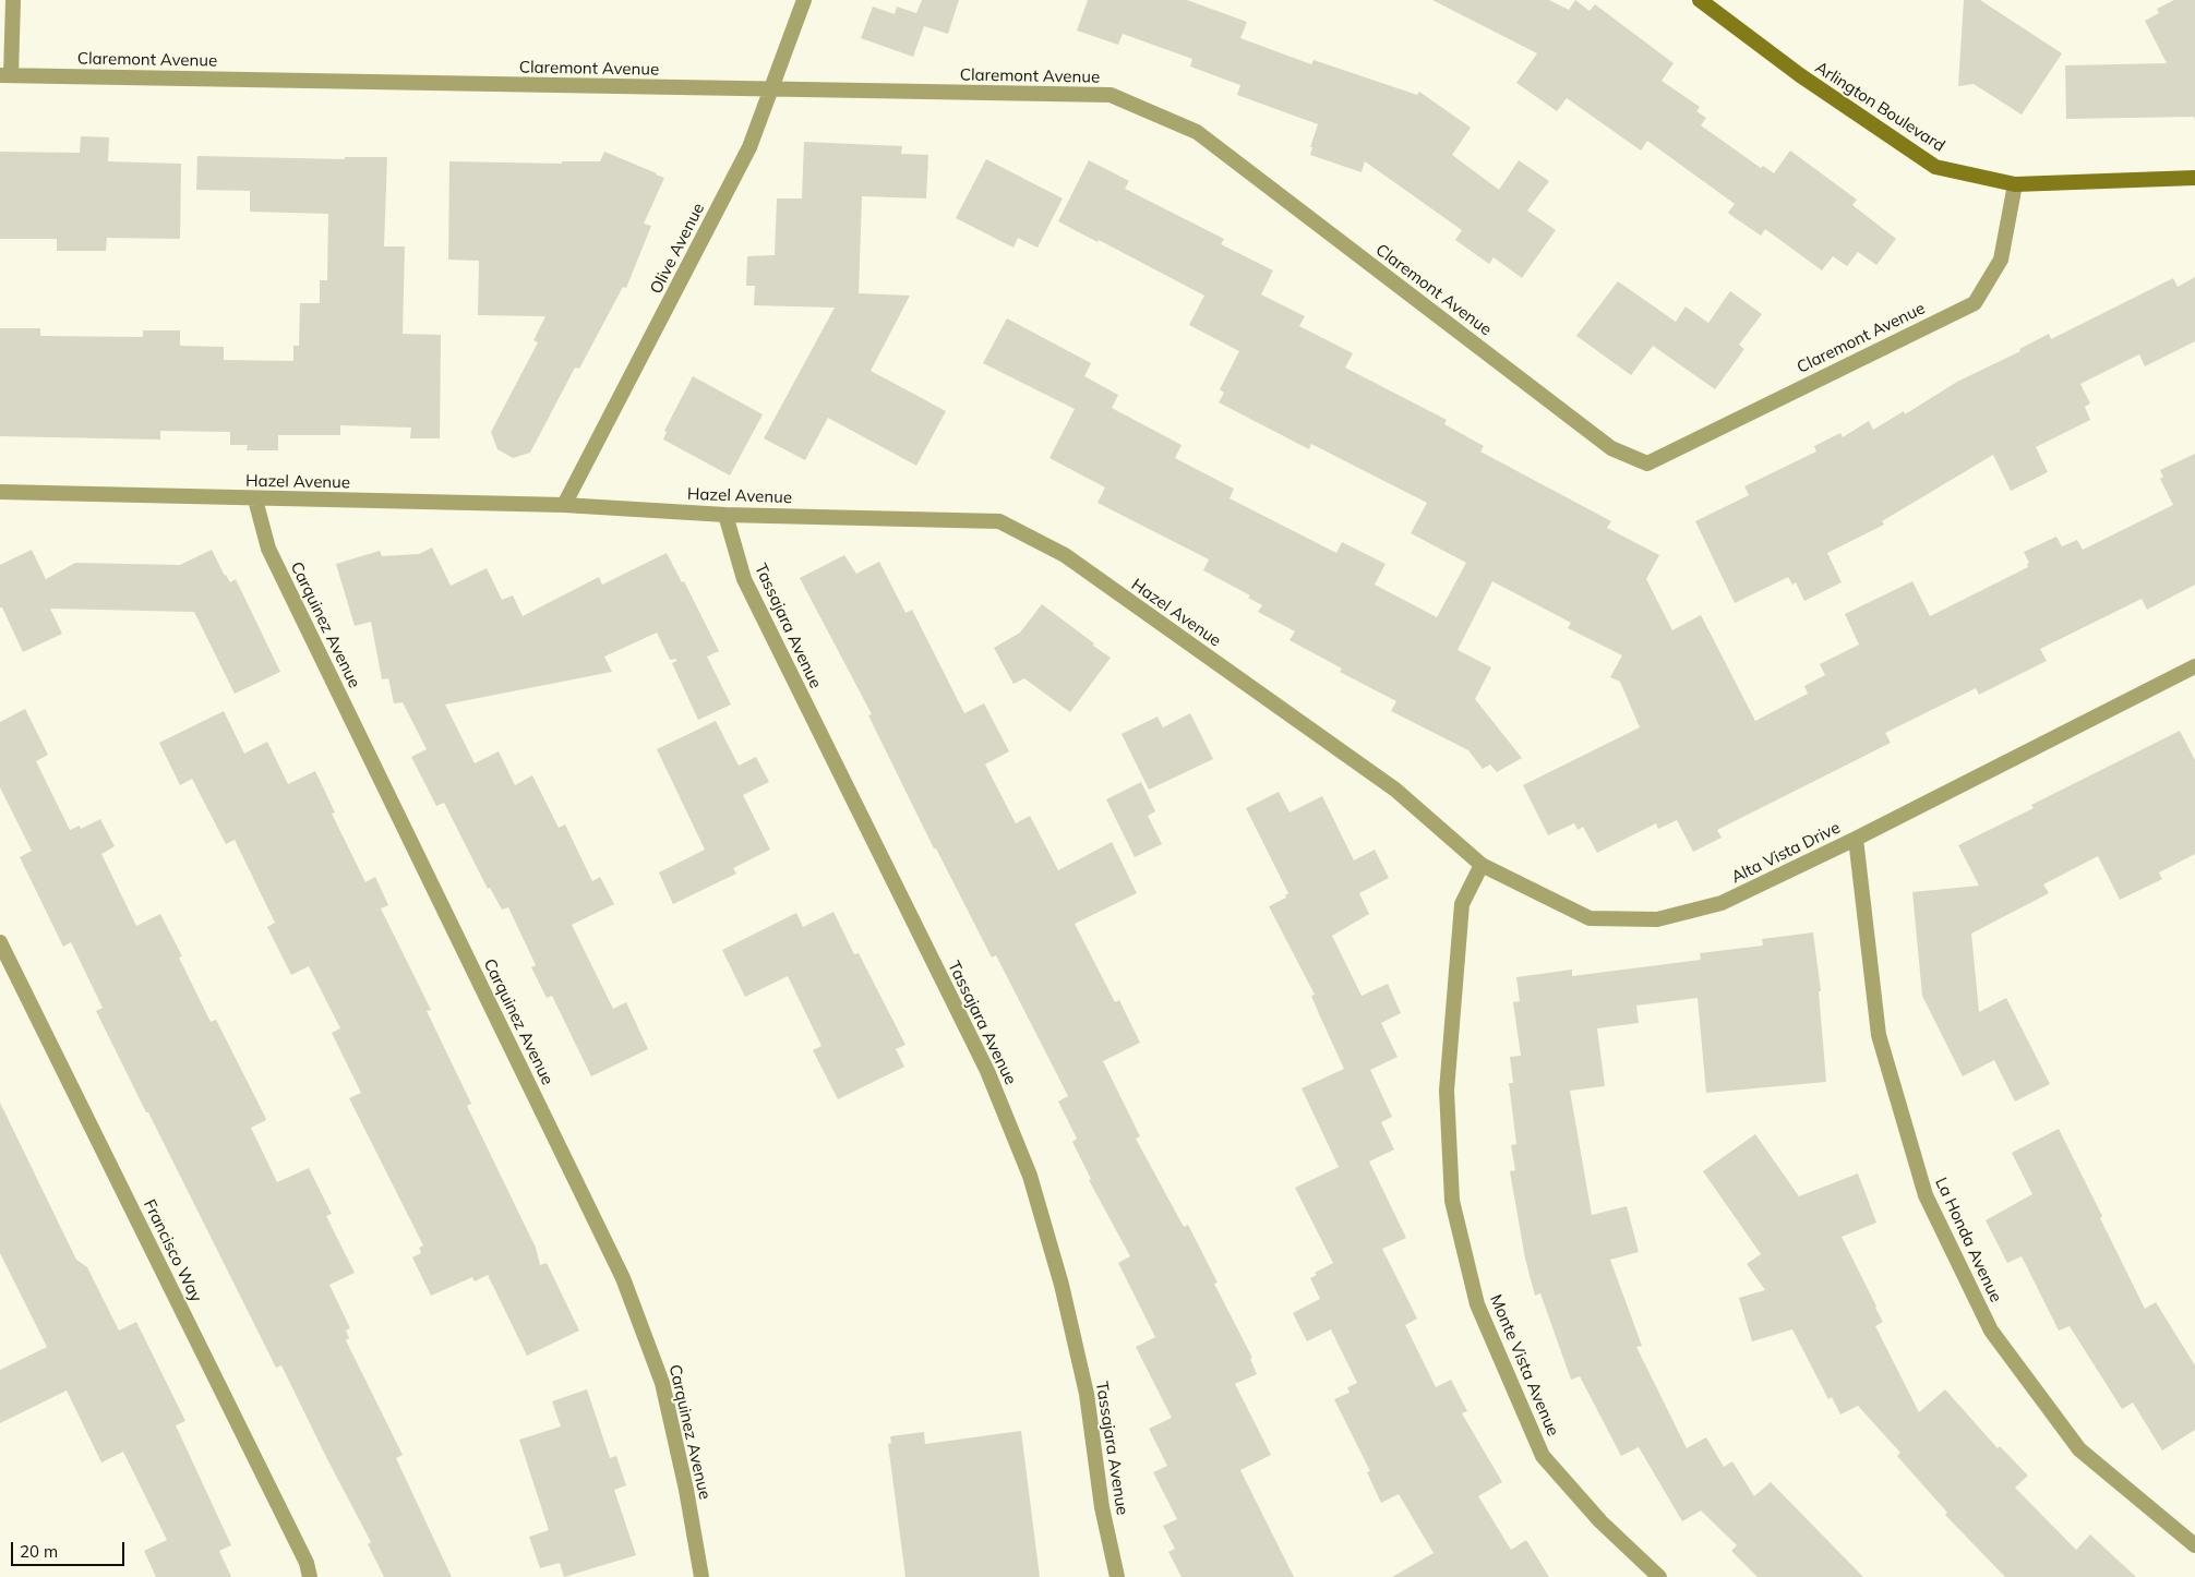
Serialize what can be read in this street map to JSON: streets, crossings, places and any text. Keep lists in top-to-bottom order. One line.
{"streets":{"main road":["Arlington Boulevard"],"street":["Claremont Avenue","Olive Avenue","Hazel Avenue","Carquinez Avenue","Tassajara Avenue","Alta Vista Drive","La Honda Avenue","Francisco Way","Monte Vista Avenue"]},"crossings":[["Claremont Avenue","Arlington Boulevard"],["Claremont Avenue","Olive Avenue"],["Olive Avenue","Hazel Avenue"],["Hazel Avenue","Carquinez Avenue"],["Hazel Avenue","Tassajara Avenue"],["Hazel Avenue","Alta Vista Drive"],["Alta Vista Drive","La Honda Avenue"],["Alta Vista Drive","Monte Vista Avenue"]],"scale_bar":"20 m"}
